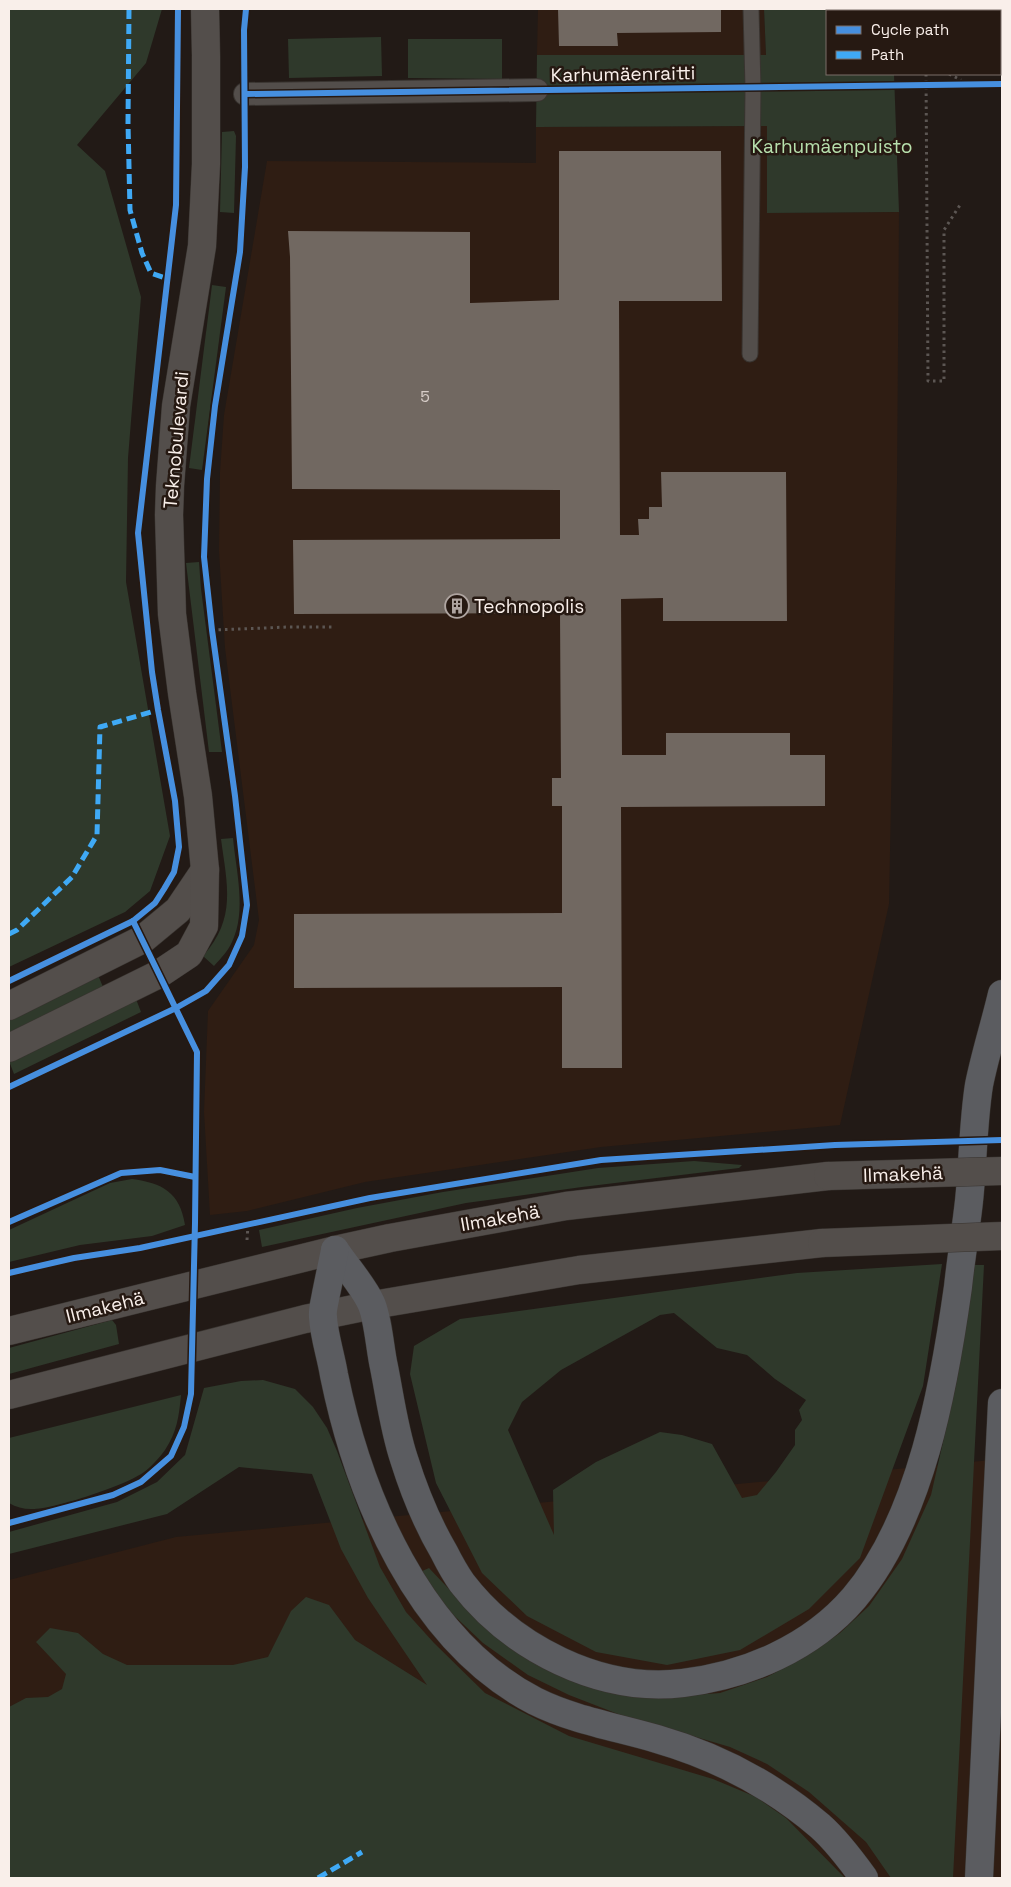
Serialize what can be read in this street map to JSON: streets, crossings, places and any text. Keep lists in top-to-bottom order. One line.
{"streets":{"main road":["Teknobulevardi","Ilmakehä"],"street":["Karhumäenraitti"]},"parks":["Karhumäenpuisto"],"places":{"building":["Technopolis"]},"house_numbers":["5"],"legend":["Cycle path","Path"]}
